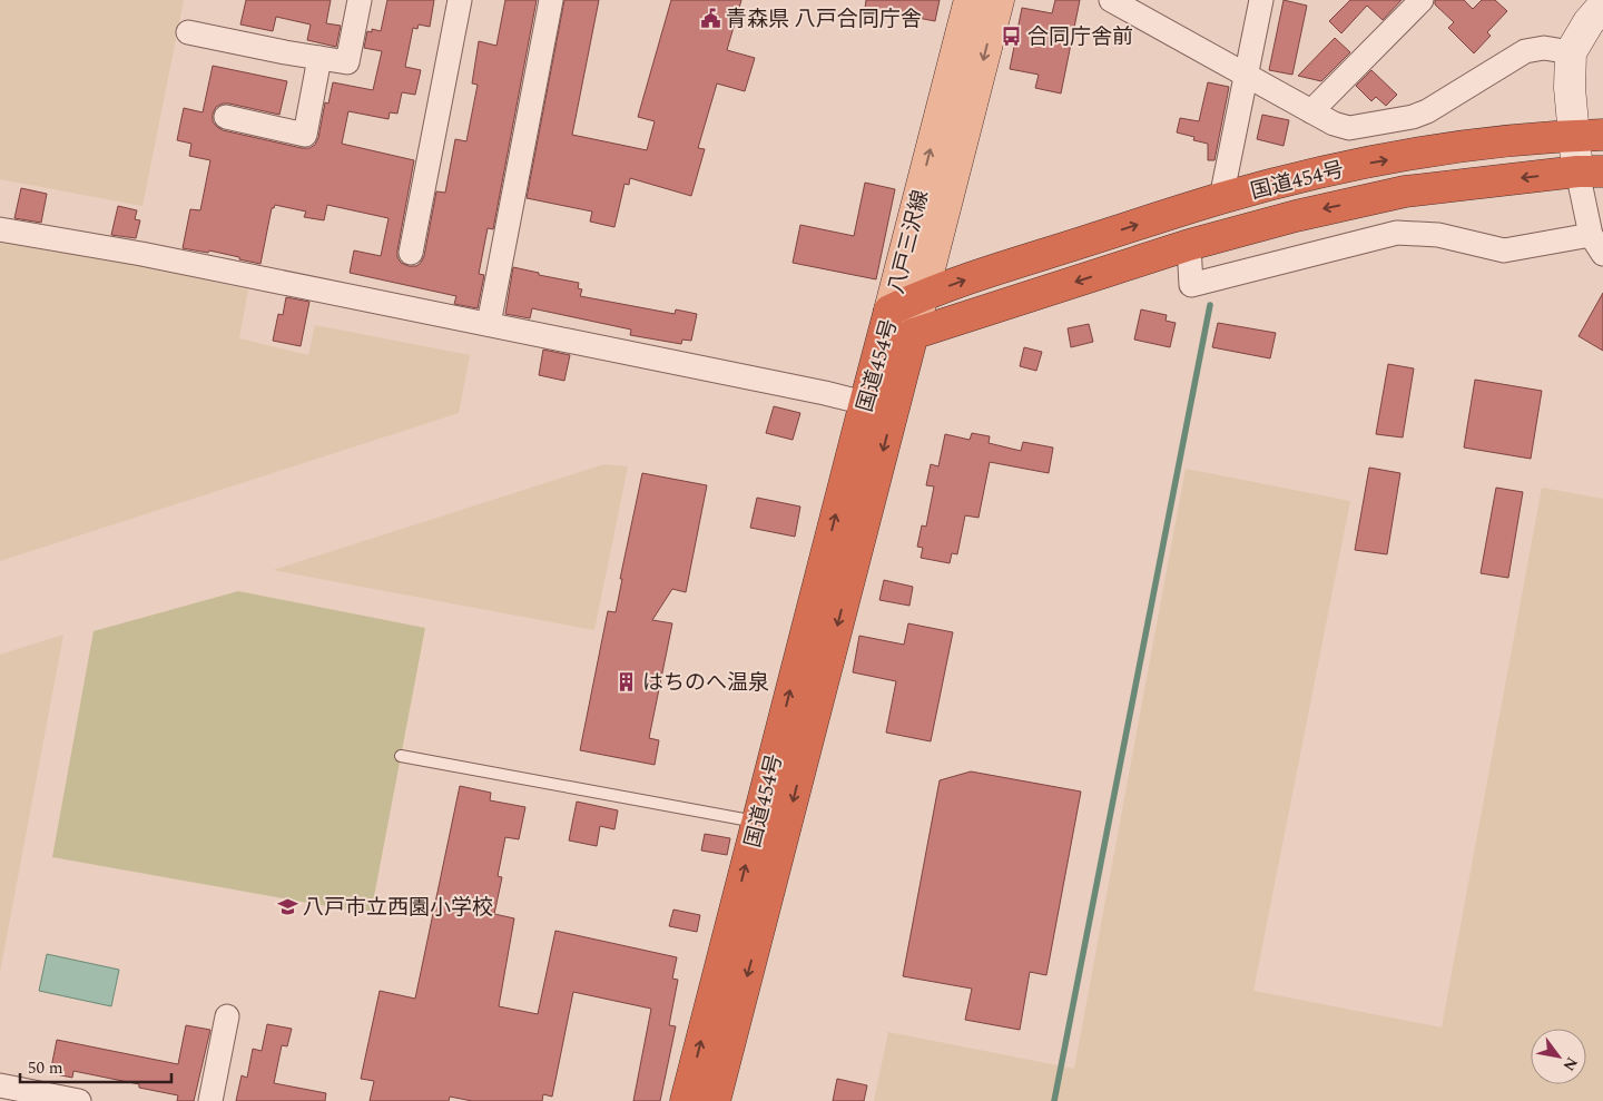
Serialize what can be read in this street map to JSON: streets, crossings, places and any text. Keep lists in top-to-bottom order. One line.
{"streets":{"highway":["国道454号"],"main road":["八戸三沢線"]},"crossings":[["国道454号","八戸三沢線"]],"places":{"public building":["青森県 八戸合同庁舎"],"bus stop":["合同庁舎前"],"building":["はちのへ温泉"],"school or university":["八戸市立西園小学校"]},"scale_bar":"50 m","north":"bottom right"}
